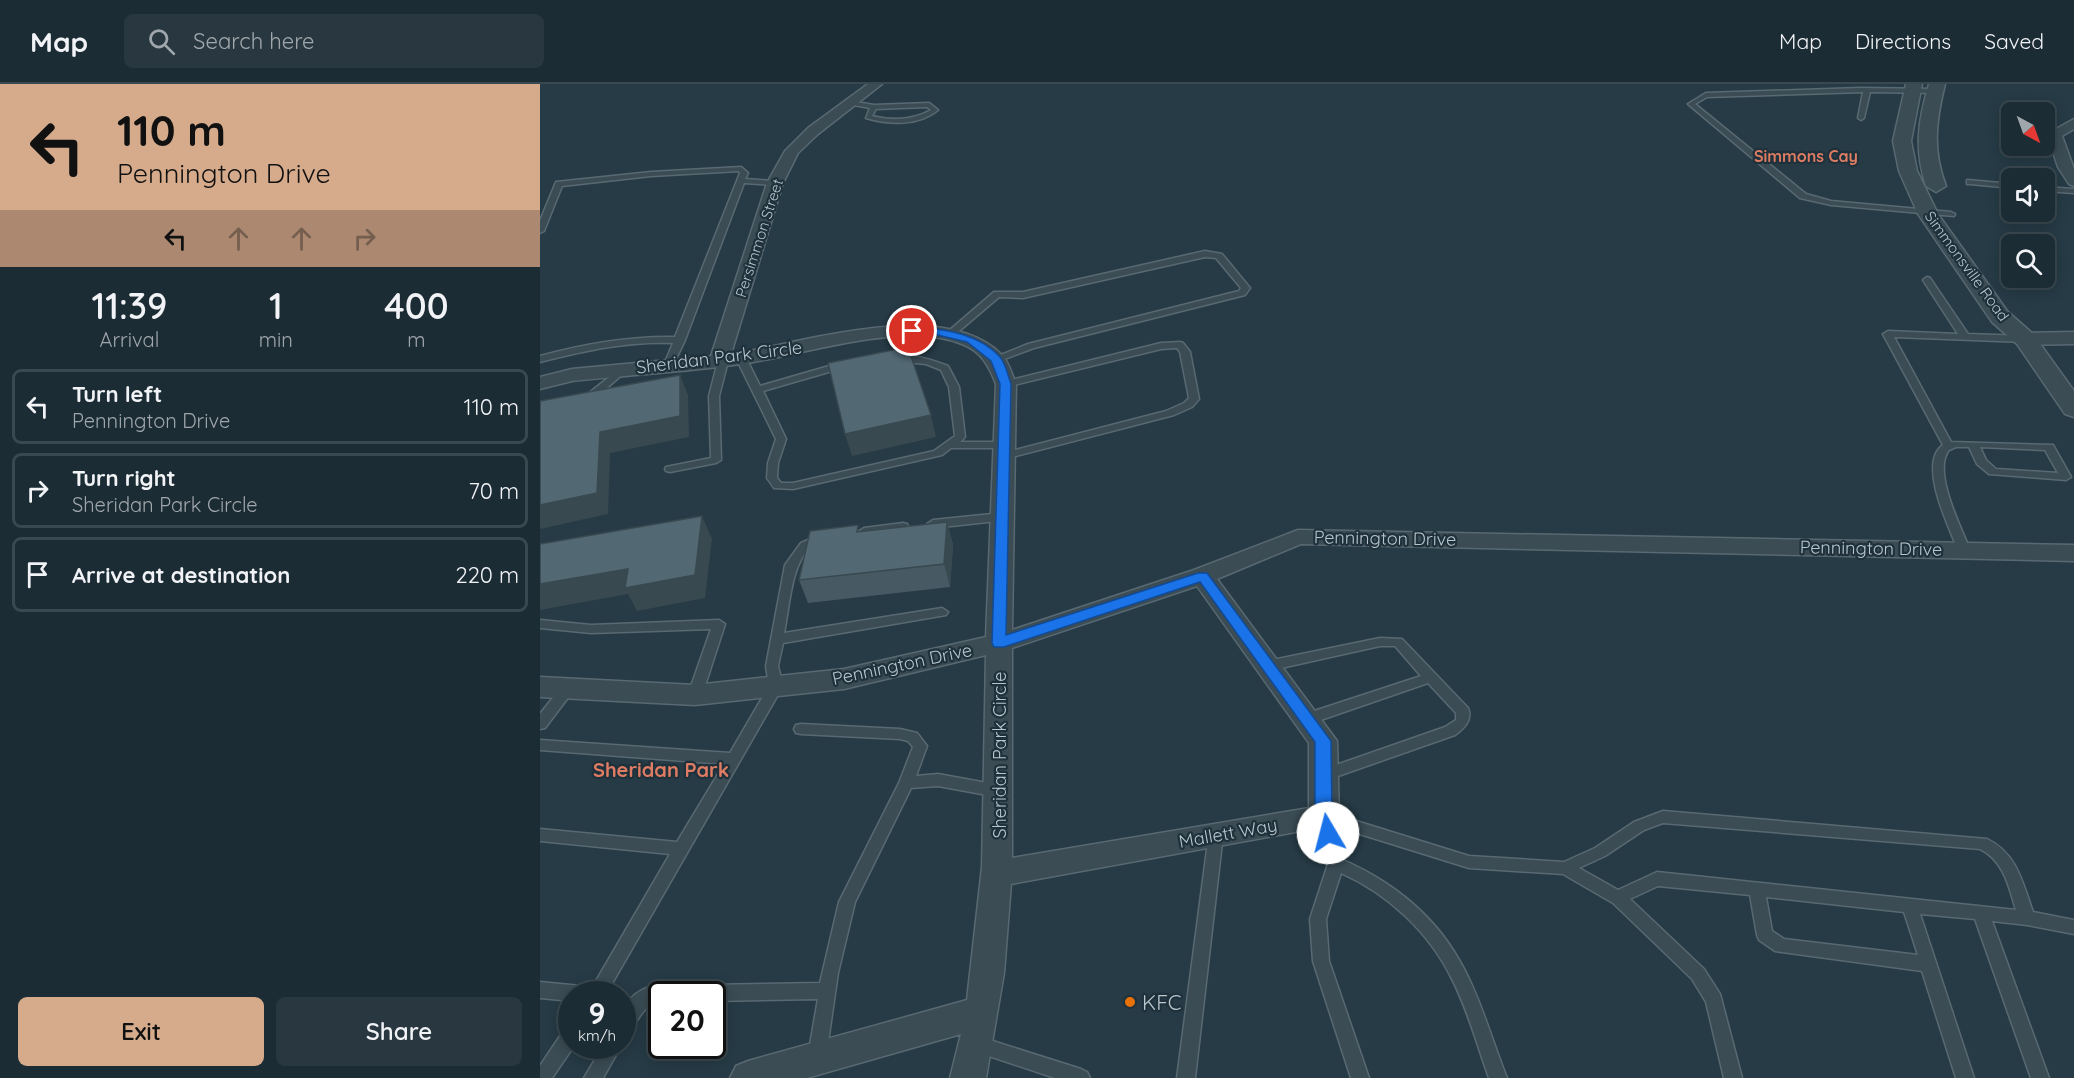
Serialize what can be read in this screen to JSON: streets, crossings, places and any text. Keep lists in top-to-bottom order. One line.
{"streets":{"street":["Persimmon Street","Simmonsville Road","Sheridan Park Circle","Pennington Drive","Mallett Way"]},"crossings":[["Persimmon Street","Sheridan Park Circle"],["Sheridan Park Circle","Pennington Drive"],["Sheridan Park Circle","Mallett Way"]],"districts":["Simmons Cay","Sheridan Park"],"places":["KFC"],"north":"bottom right","page":{"header":"Map","search":"Search here","nav":["Map","Directions","Saved"],"turn":["110 m","Pennington Drive"],"eta":["11:39","Arrival","1","min","400","m"],"list":[{"name":"Turn left","note":"Pennington Drive","value":"110 m"},{"name":"Turn right","note":"Sheridan Park Circle","value":"70 m"},{"name":"Arrive at destination","value":"220 m"}],"speed":"9 km/h","limit":"20","buttons":["Exit","Share"]}}
